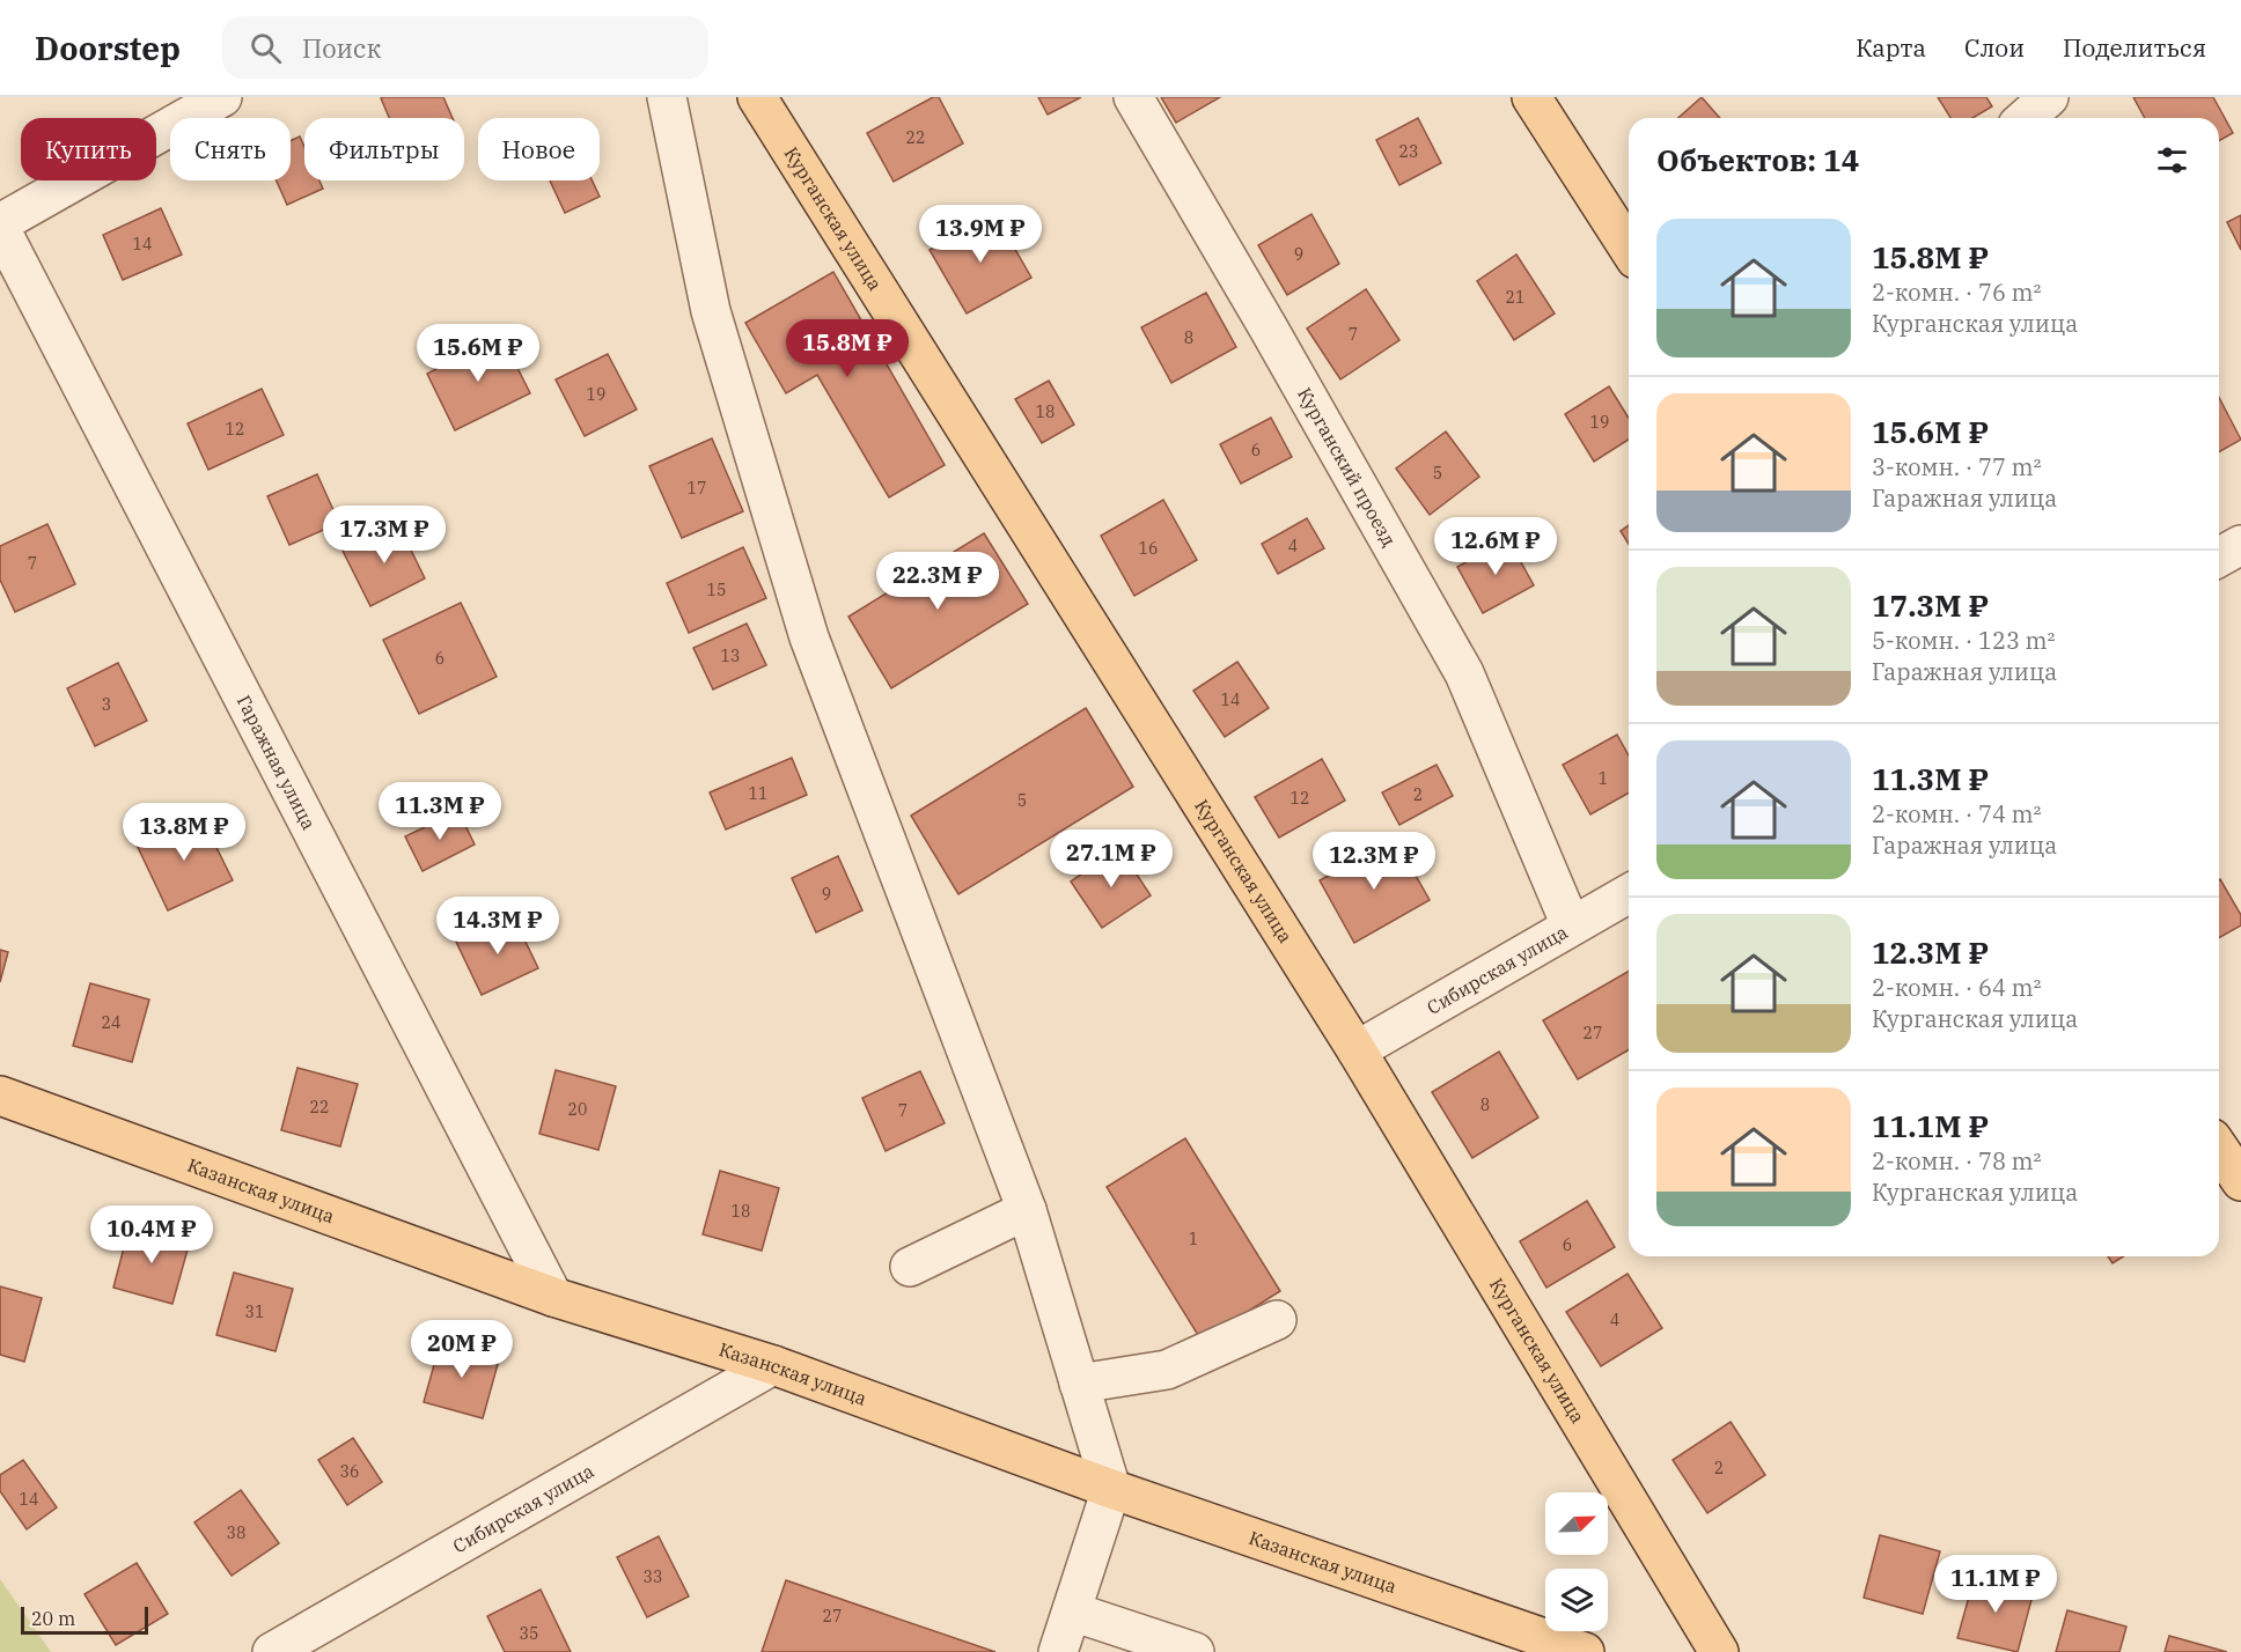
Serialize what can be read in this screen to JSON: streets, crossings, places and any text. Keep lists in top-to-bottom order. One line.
{"streets":{"main road":["Курганская улица","Казанская улица"],"street":["Курганский проезд","Гаражная улица","Сибирская улица"]},"crossings":[["Курганская улица","Сибирская улица"],["Курганский проезд","Сибирская улица"],["Гаражная улица","Казанская улица"],["Сибирская улица","Казанская улица"]],"house_numbers":["22","23","14","9","21","7","8","19","18","19","12","6","5","17","4","16","7","15","13","6","14","3","1","11","2","12","5","9","24","27","8","22","20","7","18","1","6","31","4","2","36","14","38","33","27","35"],"scale_bar":"20 m","north":"top right","page":{"header":"Doorstep","search":"Поиск","nav":["Карта","Слои","Поделиться"],"chip":["Купить","Снять","Фильтры","Новое"],"heading":"Объектов: 14","list":[{"name":"15.8M ₽","note":"2-комн. · 76 m² · Курганская улица"},{"name":"15.6M ₽","note":"3-комн. · 77 m² · Гаражная улица"},{"name":"17.3M ₽","note":"5-комн. · 123 m² · Гаражная улица"},{"name":"11.3M ₽","note":"2-комн. · 74 m² · Гаражная улица"},{"name":"12.3M ₽","note":"2-комн. · 64 m² · Курганская улица"},{"name":"11.1M ₽","note":"2-комн. · 78 m² · Курганская улица"}],"price":["13.9M ₽","15.8M ₽","15.6M ₽","17.3M ₽","12.6M ₽","22.3M ₽","11.3M ₽","13.8M ₽","27.1M ₽","12.3M ₽","14.3M ₽","10.4M ₽","20M ₽","11.1M ₽"],"scale":"20 m"}}
